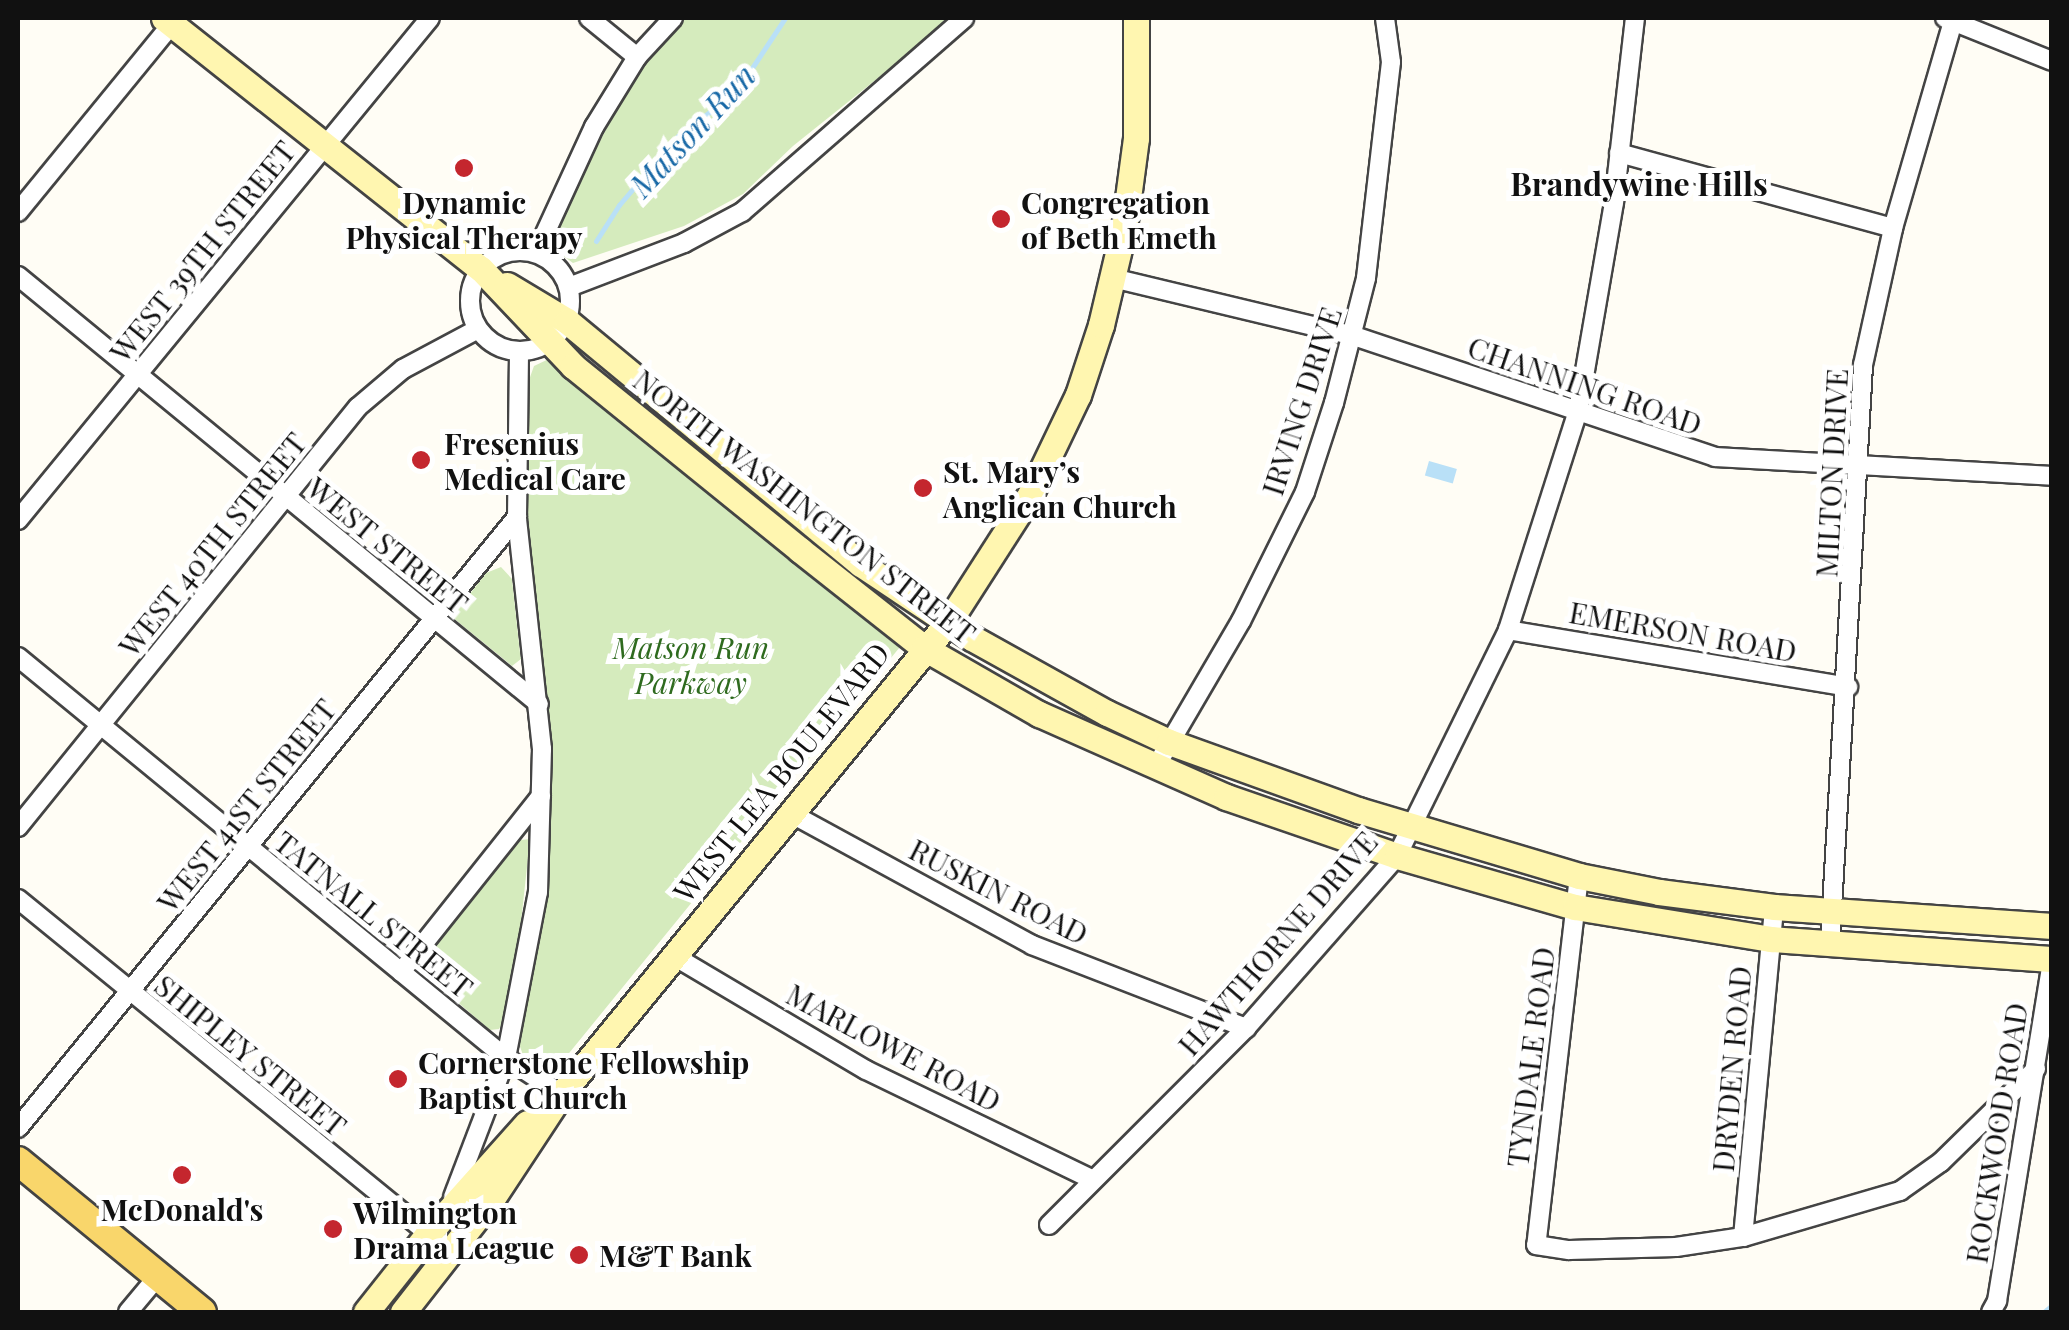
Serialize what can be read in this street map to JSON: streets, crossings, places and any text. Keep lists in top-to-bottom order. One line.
{"streets":{"main road":["NORTH WASHINGTON STREET","WEST LEA BOULEVARD"],"street":["WEST 39TH STREET","CHANNING ROAD","IRVING DRIVE","MILTON DRIVE","WEST 40TH STREET","WEST STREET","EMERSON ROAD","WEST 41ST STREET","RUSKIN ROAD","TATNALL STREET","HAWTHORNE DRIVE","MARLOWE ROAD","SHIPLEY STREET","TYNDALE ROAD","DRYDEN ROAD","ROCKWOOD ROAD"]},"crossings":[["WEST 39TH STREET","NORTH WASHINGTON STREET"],["WEST 39TH STREET","WEST STREET"],["CHANNING ROAD","IRVING DRIVE"],["CHANNING ROAD","MILTON DRIVE"],["CHANNING ROAD","WEST LEA BOULEVARD"],["CHANNING ROAD","HAWTHORNE DRIVE"],["IRVING DRIVE","NORTH WASHINGTON STREET"],["MILTON DRIVE","NORTH WASHINGTON STREET"],["MILTON DRIVE","EMERSON ROAD"],["NORTH WASHINGTON STREET","WEST LEA BOULEVARD"],["NORTH WASHINGTON STREET","HAWTHORNE DRIVE"],["NORTH WASHINGTON STREET","TYNDALE ROAD"],["NORTH WASHINGTON STREET","DRYDEN ROAD"],["NORTH WASHINGTON STREET","ROCKWOOD ROAD"],["WEST 40TH STREET","WEST STREET"],["WEST 40TH STREET","TATNALL STREET"],["WEST STREET","WEST 41ST STREET"],["EMERSON ROAD","HAWTHORNE DRIVE"],["WEST LEA BOULEVARD","RUSKIN ROAD"],["WEST LEA BOULEVARD","TATNALL STREET"],["WEST LEA BOULEVARD","MARLOWE ROAD"],["WEST LEA BOULEVARD","SHIPLEY STREET"],["WEST 41ST STREET","TATNALL STREET"],["WEST 41ST STREET","SHIPLEY STREET"],["RUSKIN ROAD","HAWTHORNE DRIVE"],["HAWTHORNE DRIVE","MARLOWE ROAD"],["TYNDALE ROAD","DRYDEN ROAD"]],"districts":["Brandywine Hills"],"water":["Matson Run"],"parks":["Matson Run Parkway"],"places":["Dynamic Physical Therapy","Congregation of Beth Emeth","Fresenius Medical Care","St. Mary’s Anglican Church","Cornerstone Fellowship Baptist Church","McDonald's","Wilmington Drama League","M&T Bank"]}
